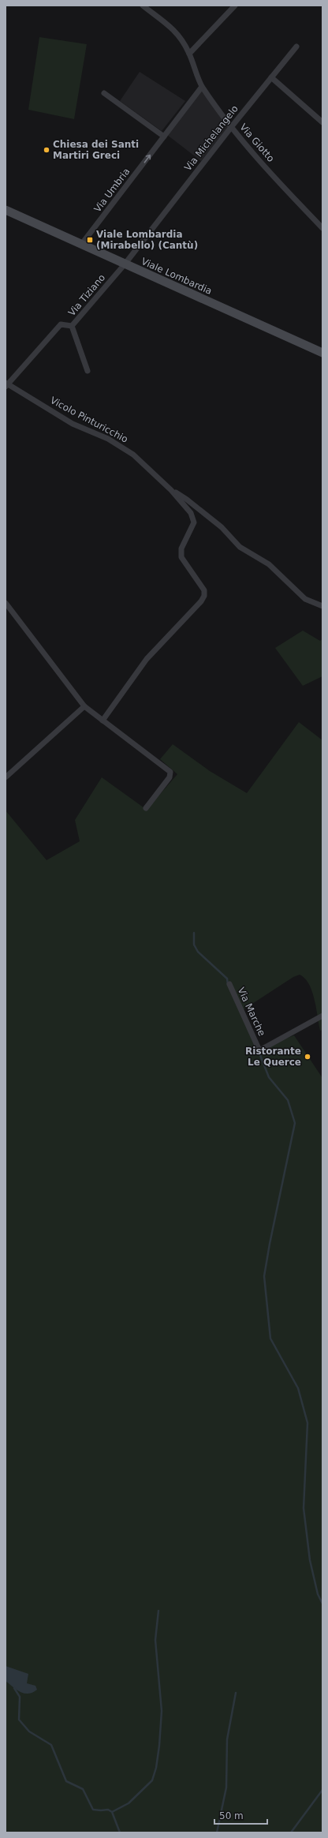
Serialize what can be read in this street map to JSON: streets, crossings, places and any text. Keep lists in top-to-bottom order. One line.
{"streets":{"main road":["Viale Lombardia"],"street":["Via Michelangelo","Via Giotto","Via Umbria","Via Tiziano","Vicolo Pinturicchio","Via Marche"]},"crossings":[["Via Michelangelo","Via Giotto"],["Via Michelangelo","Viale Lombardia"],["Via Michelangelo","Via Tiziano"],["Via Giotto","Via Umbria"],["Via Umbria","Viale Lombardia"],["Viale Lombardia","Via Tiziano"],["Via Tiziano","Vicolo Pinturicchio"]],"one_way":["Via Umbria"],"places":{"other":["Chiesa dei Santi Martiri Greci","Ristorante Le Querce"],"transit":["Viale Lombardia (Mirabello) (Cantù)"]},"scale_bar":"50 m"}
